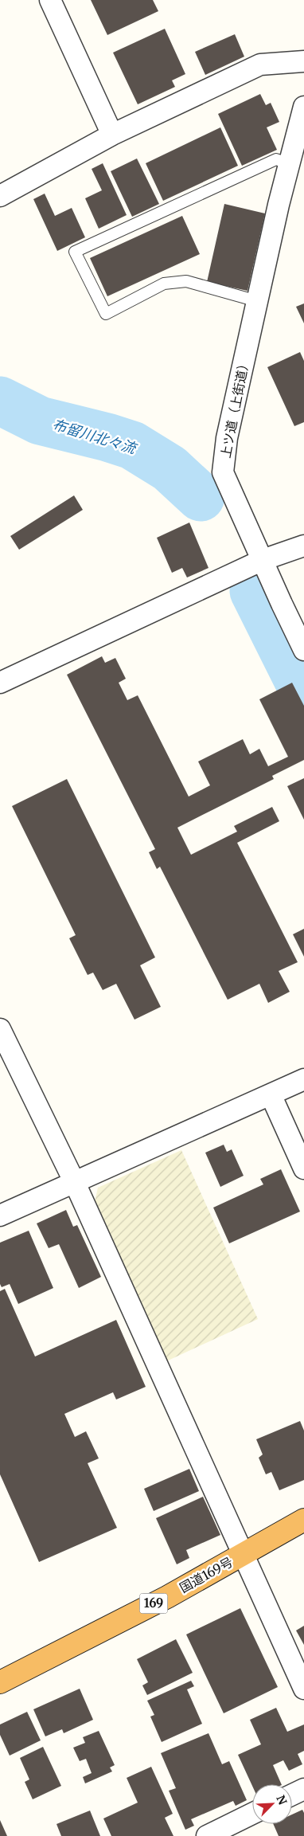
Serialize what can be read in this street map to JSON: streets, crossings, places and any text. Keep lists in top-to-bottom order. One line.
{"streets":{"highway":["国道169号","169"],"street":["上ツ道（上街道）"]},"water":["布留川北々流"],"north":"top right"}
